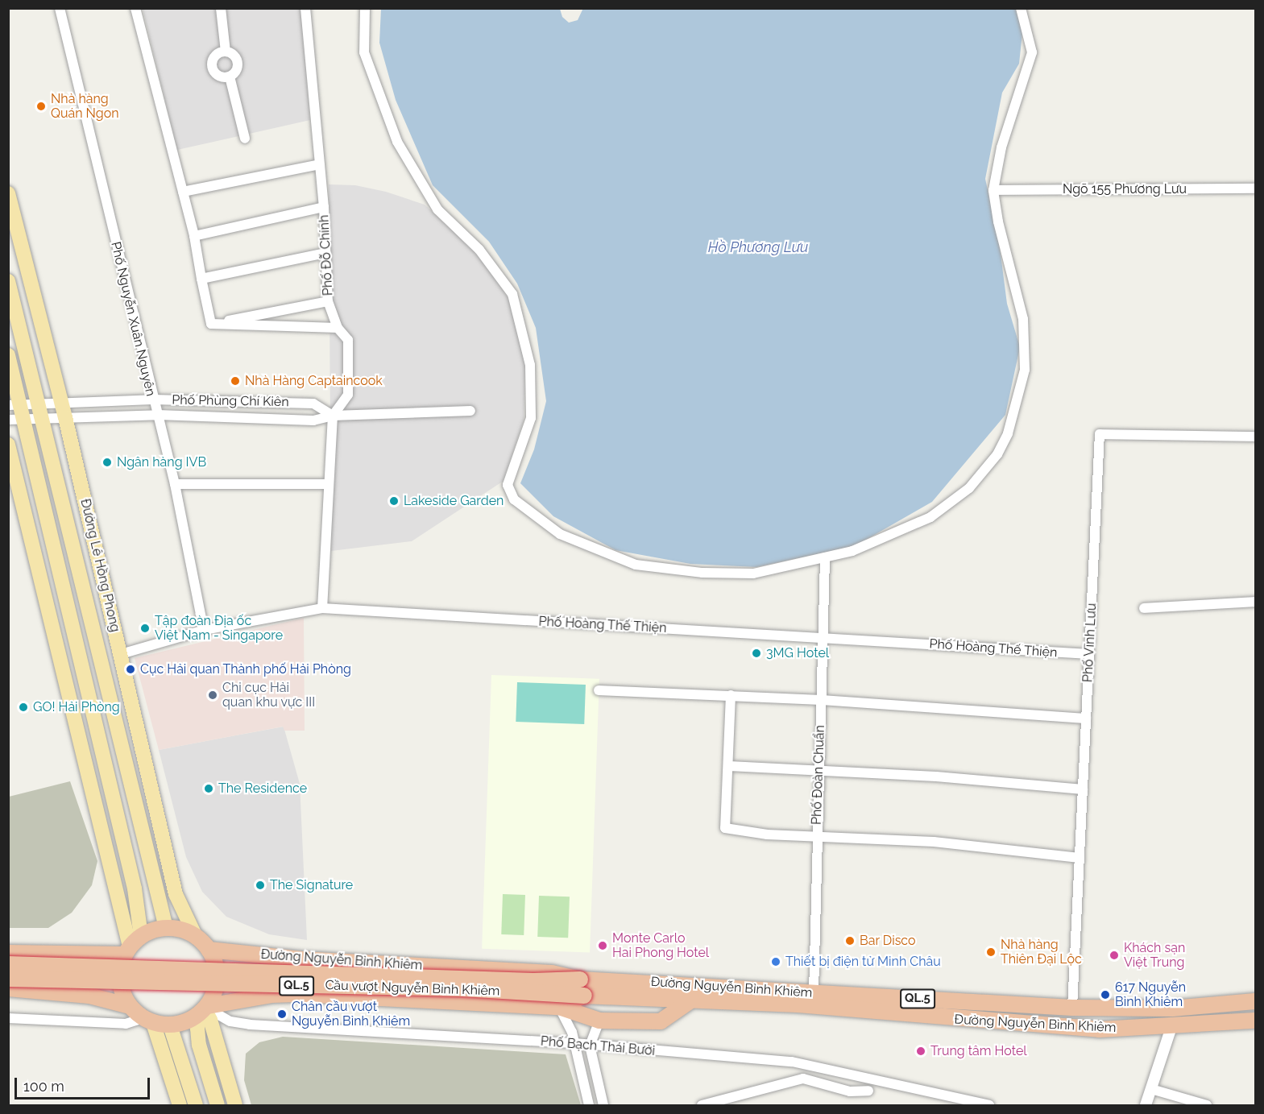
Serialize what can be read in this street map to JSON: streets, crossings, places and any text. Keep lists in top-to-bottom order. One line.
{"streets":{"highway":["Đường Nguyễn Bỉnh Khiêm","QL.5","Cầu vượt Nguyễn Bỉnh Khiêm","Đường Nguyễn Bình Khiêm"],"main road":["Đường Lê Hồng Phong"],"street":["Ngõ 155 Phương Lưu","Phố Đỗ Chính","Phố Nguyễn Xuân Nguyên","Phố Phùng Chí Kiên","Phố Hoàng Thế Thiện","Phố Vĩnh Lưu","Phố Đoàn Chuẩn","Phố Bạch Thái Bưởi"]},"crossings":[["Phố Đỗ Chính","Phố Phùng Chí Kiên"],["Phố Nguyễn Xuân Nguyên","Phố Phùng Chí Kiên"],["Phố Nguyễn Xuân Nguyên","Phố Hoàng Thế Thiện"],["Phố Phùng Chí Kiên","Đường Lê Hồng Phong"],["Đường Lê Hồng Phong","Phố Hoàng Thế Thiện"],["Đường Lê Hồng Phong","Đường Nguyễn Bỉnh Khiêm"],["Đường Lê Hồng Phong","QL.5"],["Đường Lê Hồng Phong","Phố Bạch Thái Bưởi"],["Phố Hoàng Thế Thiện","Phố Vĩnh Lưu"],["Phố Hoàng Thế Thiện","Phố Đoàn Chuẩn"],["Phố Vĩnh Lưu","Đường Nguyễn Bỉnh Khiêm"],["Phố Đoàn Chuẩn","Đường Nguyễn Bỉnh Khiêm"],["Đường Nguyễn Bỉnh Khiêm","QL.5"],["Đường Nguyễn Bỉnh Khiêm","Cầu vượt Nguyễn Bỉnh Khiêm"],["Đường Nguyễn Bỉnh Khiêm","Phố Bạch Thái Bưởi"],["QL.5","Cầu vượt Nguyễn Bỉnh Khiêm"],["QL.5","Đường Nguyễn Bình Khiêm"],["QL.5","Phố Bạch Thái Bưởi"],["Cầu vượt Nguyễn Bỉnh Khiêm","Đường Nguyễn Bình Khiêm"]],"water":["Hồ Phương Lưu"],"places":["Nhà hàng Quán Ngon","Nhà Hàng Captaincook","Ngân hàng IVB","Lakeside Garden","Tập đoàn Địa ốc Việt Nam - Singapore","3MG Hotel","Cục Hải quan Thành phố Hải Phòng","Chi cục Hải quan khu vực III","GO! Hải Phòng","The Residence","The Signature","Bar Disco","Monte Carlo Hai Phong Hotel","Nhà hàng Thiên Đại Lộc","Khách sạn Việt Trung","Thiết bị điện tử Minh Châu","617 Nguyễn Bỉnh Khiêm","Chân cầu vượt Nguyễn Bỉnh Khiêm","Trung tâm Hotel"],"scale_bar":"100 m"}
